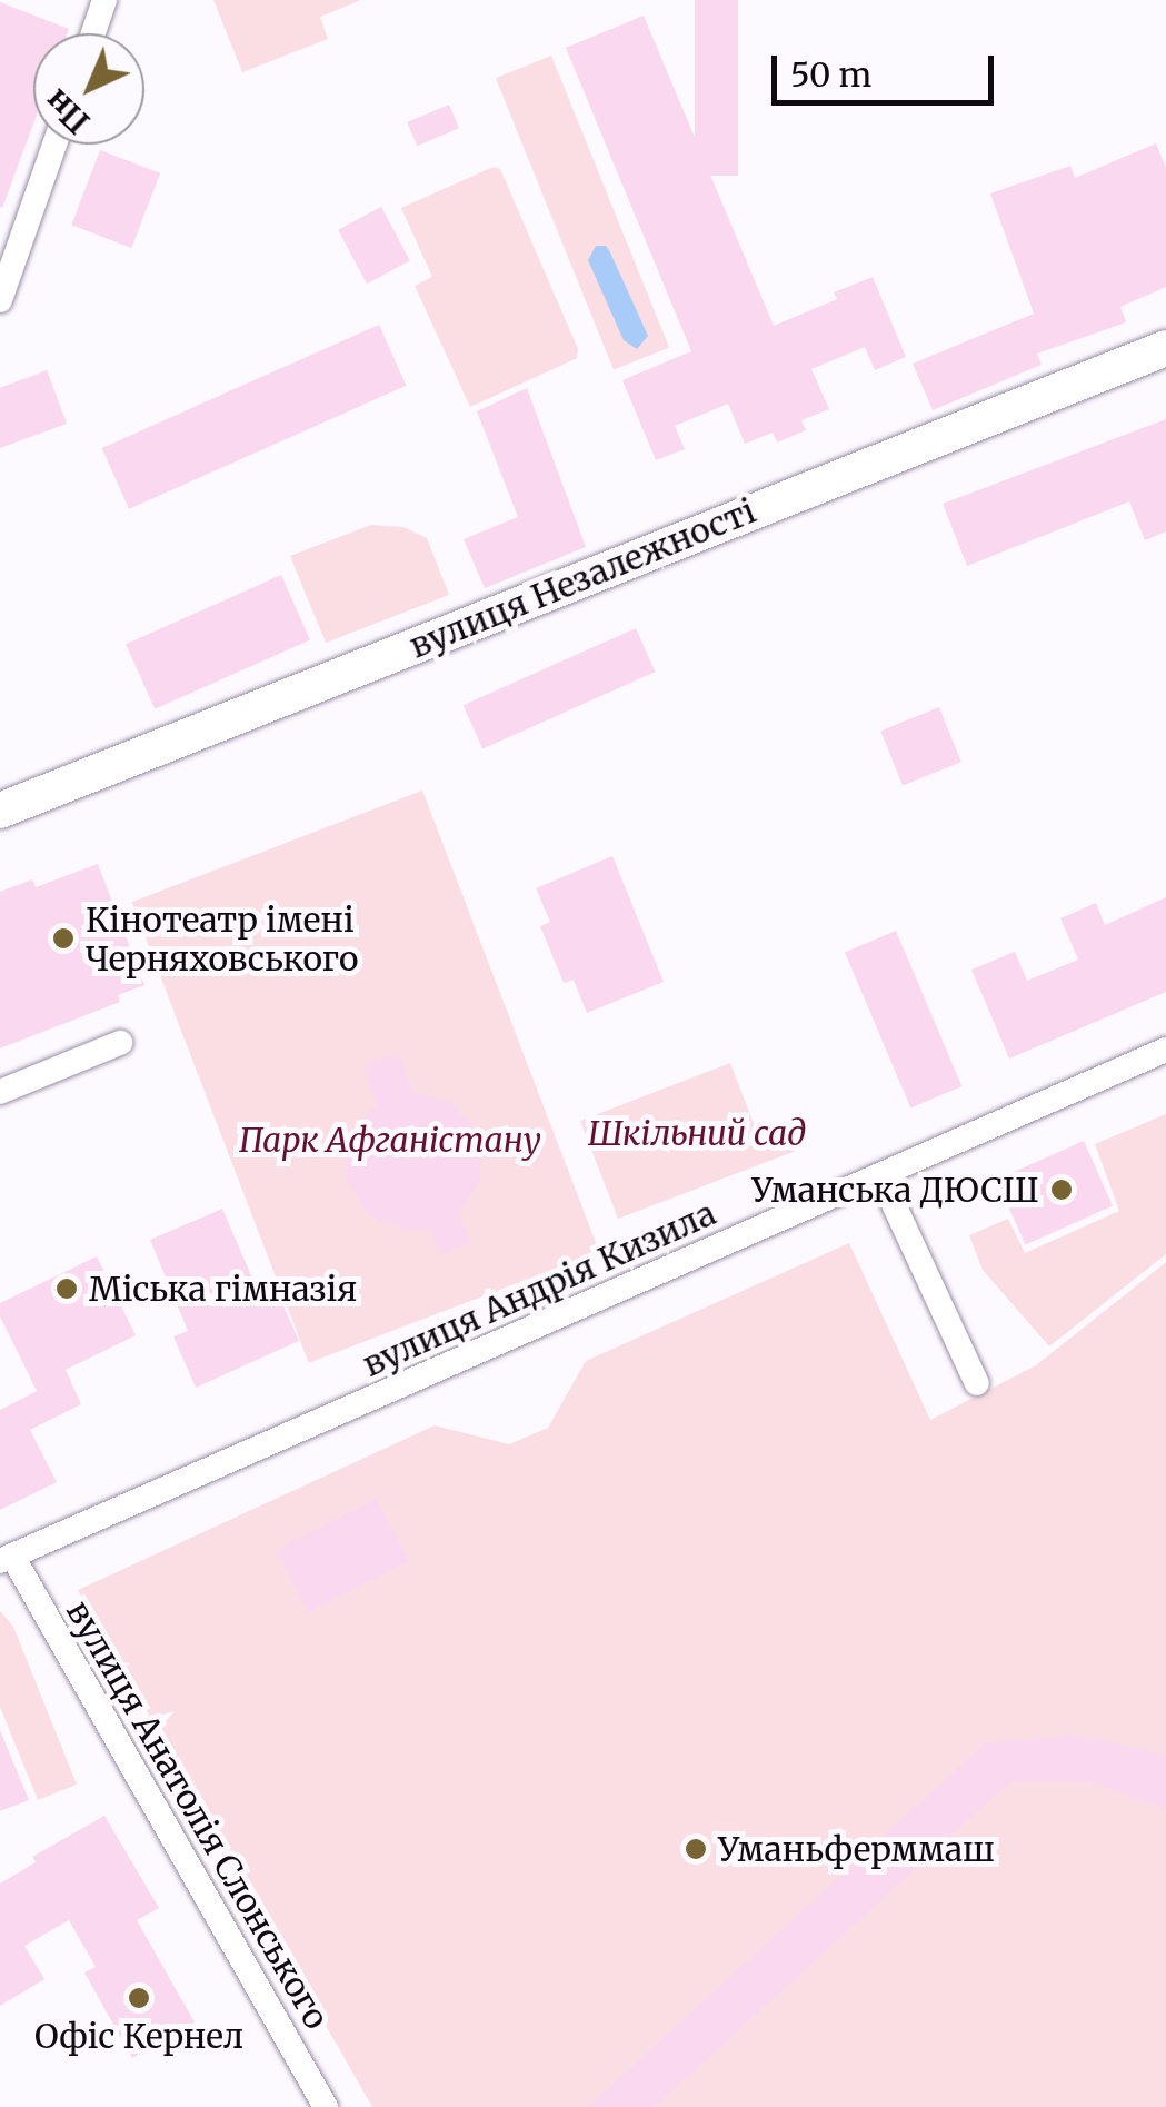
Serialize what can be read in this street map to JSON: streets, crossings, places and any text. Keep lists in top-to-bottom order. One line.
{"streets":{"main road":["вулиця Незалежності"],"street":["вулиця Андрія Кизила","вулиця Анатолія Слонського"]},"crossings":[["вулиця Андрія Кизила","вулиця Анатолія Слонського"]],"parks":["Шкільний сад","Парк Афганістану"],"places":["Кінотеатр імені Черняховського","Уманська ДЮСШ","Міська гімназія","Уманьферммаш","Офіс Кернел"],"scale_bar":"50 m","north":"bottom left"}
